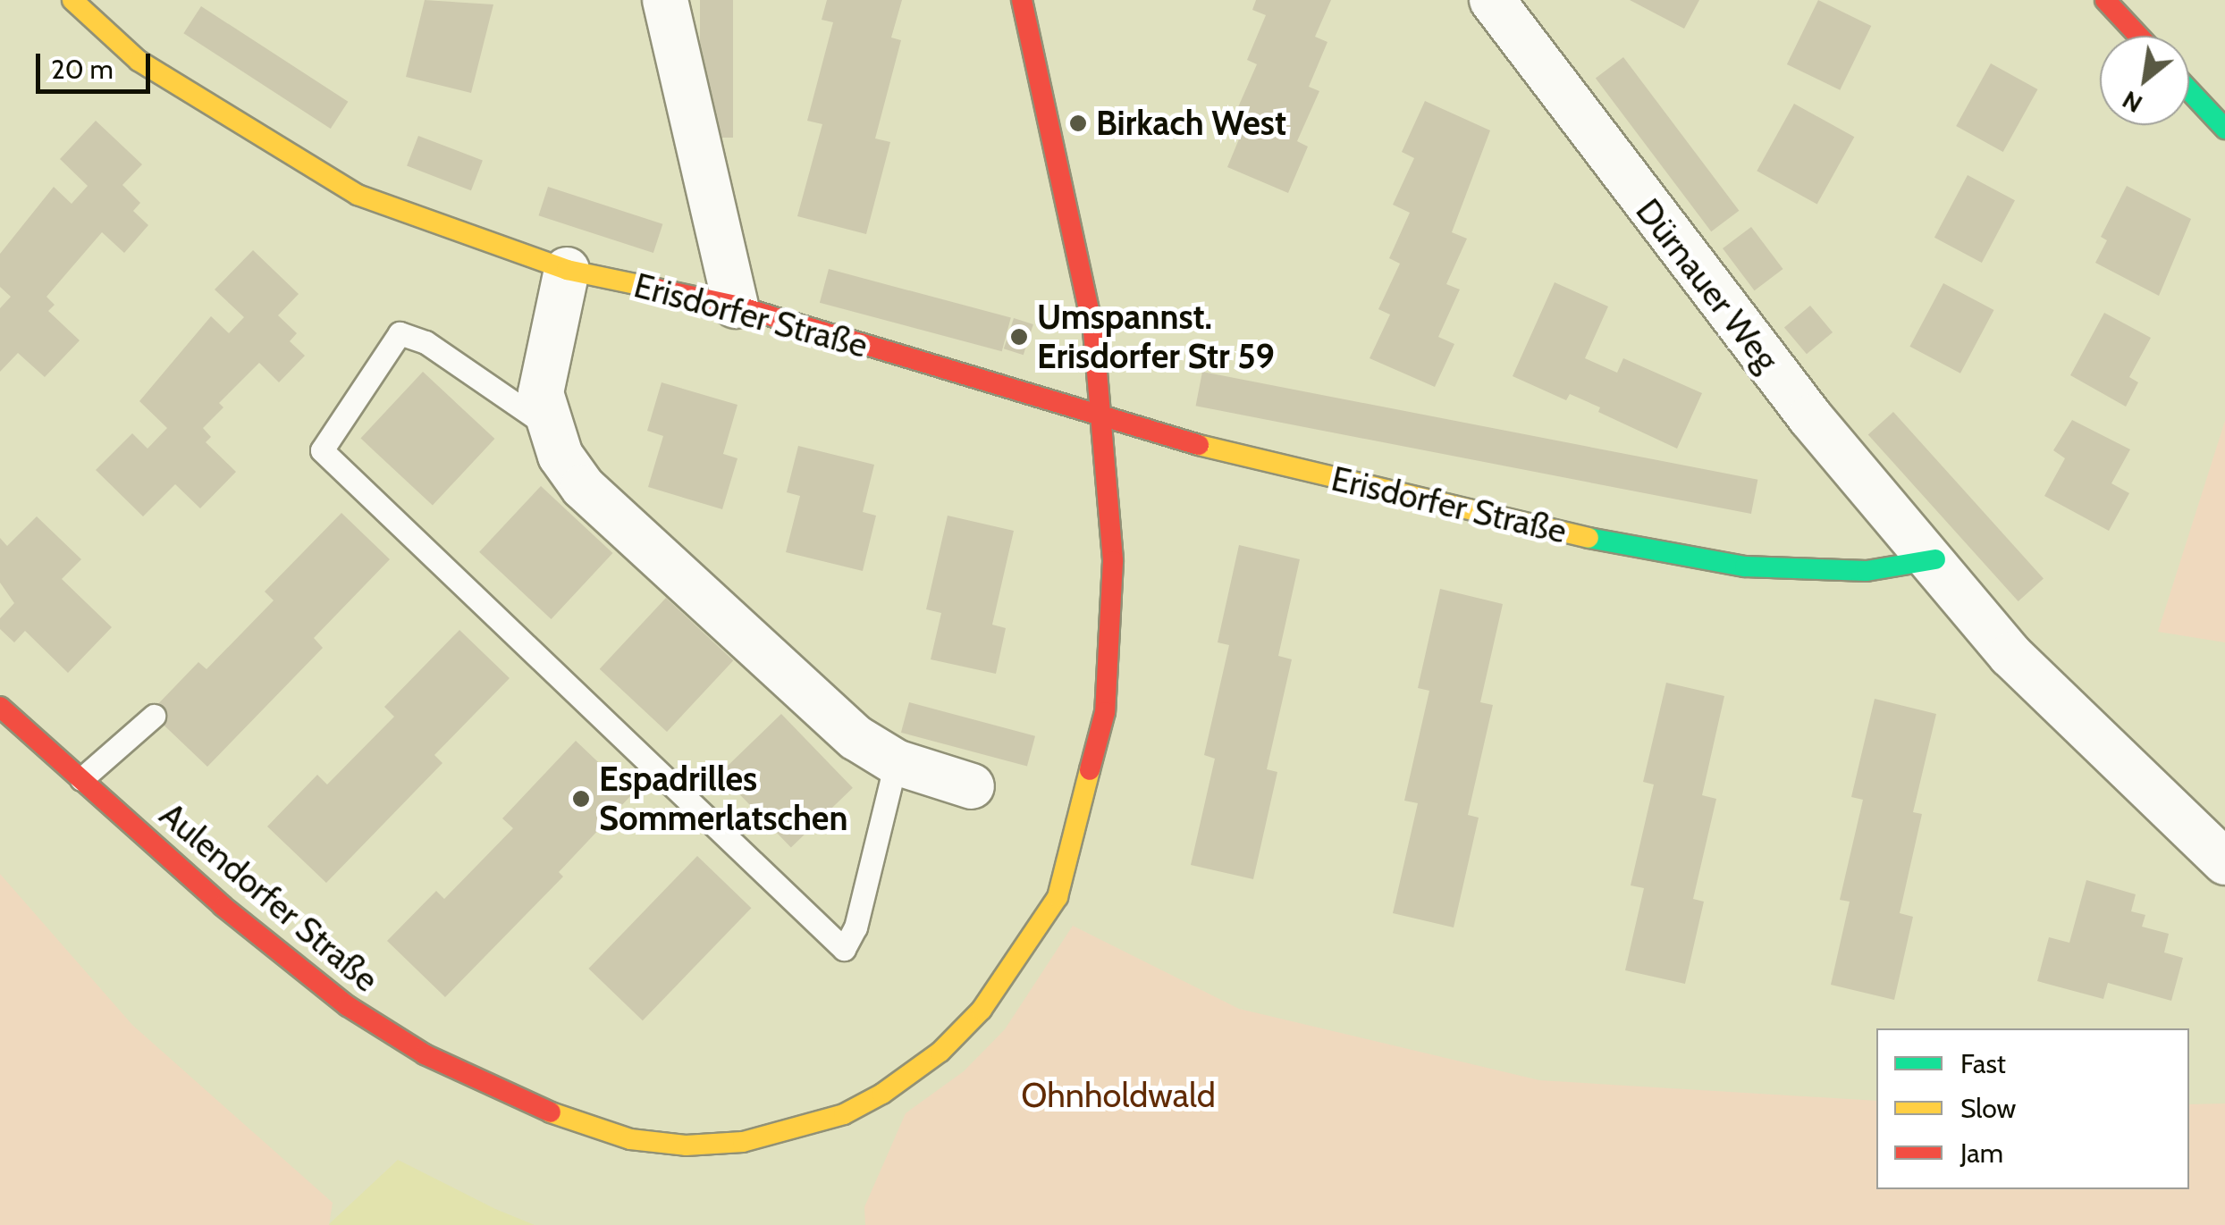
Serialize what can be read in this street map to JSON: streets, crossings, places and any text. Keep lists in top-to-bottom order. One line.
{"streets":{"main road":["Erisdorfer Straße","Aulendorfer Straße"],"street":["Dürnauer Weg"]},"crossings":[["Dürnauer Weg","Erisdorfer Straße"],["Erisdorfer Straße","Aulendorfer Straße"]],"parks":["Ohnholdwald"],"places":["Birkach West","Umspannst. Erisdorfer Str 59","Espadrilles Sommerlatschen"],"legend":["Fast","Slow","Jam"],"scale_bar":"20 m","north":"bottom left"}
